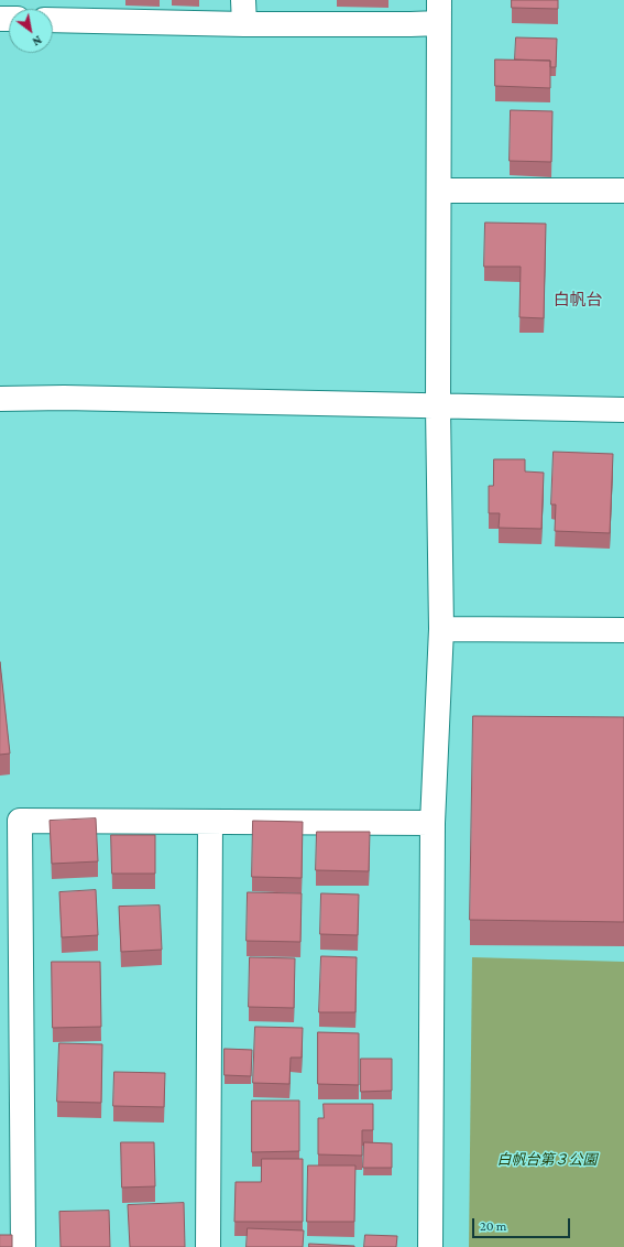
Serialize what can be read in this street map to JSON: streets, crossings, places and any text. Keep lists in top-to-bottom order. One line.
{"districts":["白帆台"],"parks":["白帆台第３公園"],"scale_bar":"20 m","north":"bottom right"}
